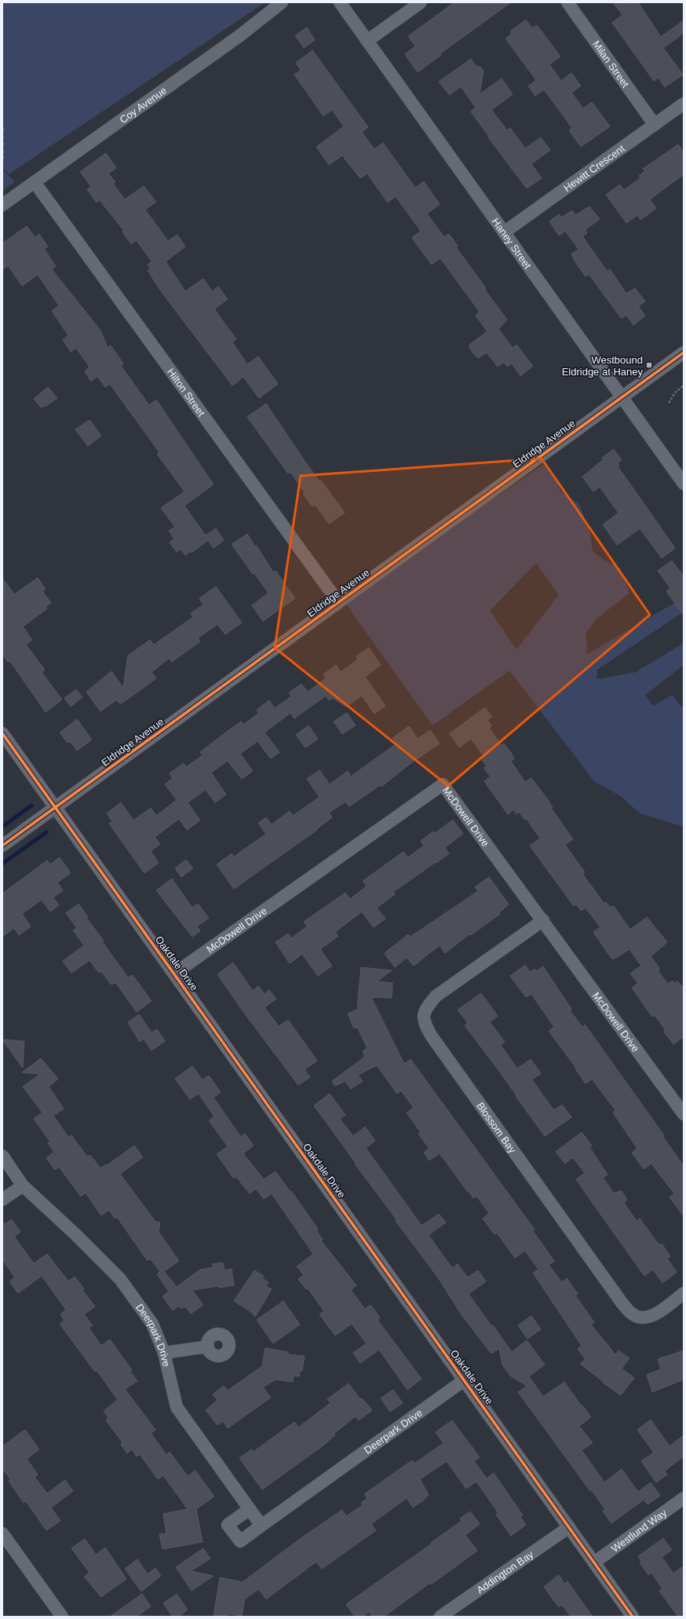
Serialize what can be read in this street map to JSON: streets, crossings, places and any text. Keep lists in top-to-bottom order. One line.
{"streets":{"street":["Milan Street","Coy Avenue","Hewitt Crescent","Haney Street","Hilton Street","Eldridge Avenue","McDowell Drive","Oakdale Drive","Blossom Bay","Deerpark Drive","Westlund Way","Addington Bay"]},"crossings":[["Milan Street","Hewitt Crescent"],["Coy Avenue","Hilton Street"],["Hewitt Crescent","Haney Street"],["Haney Street","Eldridge Avenue"],["Hilton Street","Eldridge Avenue"],["Eldridge Avenue","Oakdale Drive"],["McDowell Drive","Oakdale Drive"],["McDowell Drive","Blossom Bay"],["Oakdale Drive","Deerpark Drive"],["Oakdale Drive","Westlund Way"],["Oakdale Drive","Addington Bay"]],"places":{"transit":["Westbound Eldridge at Haney"]}}
